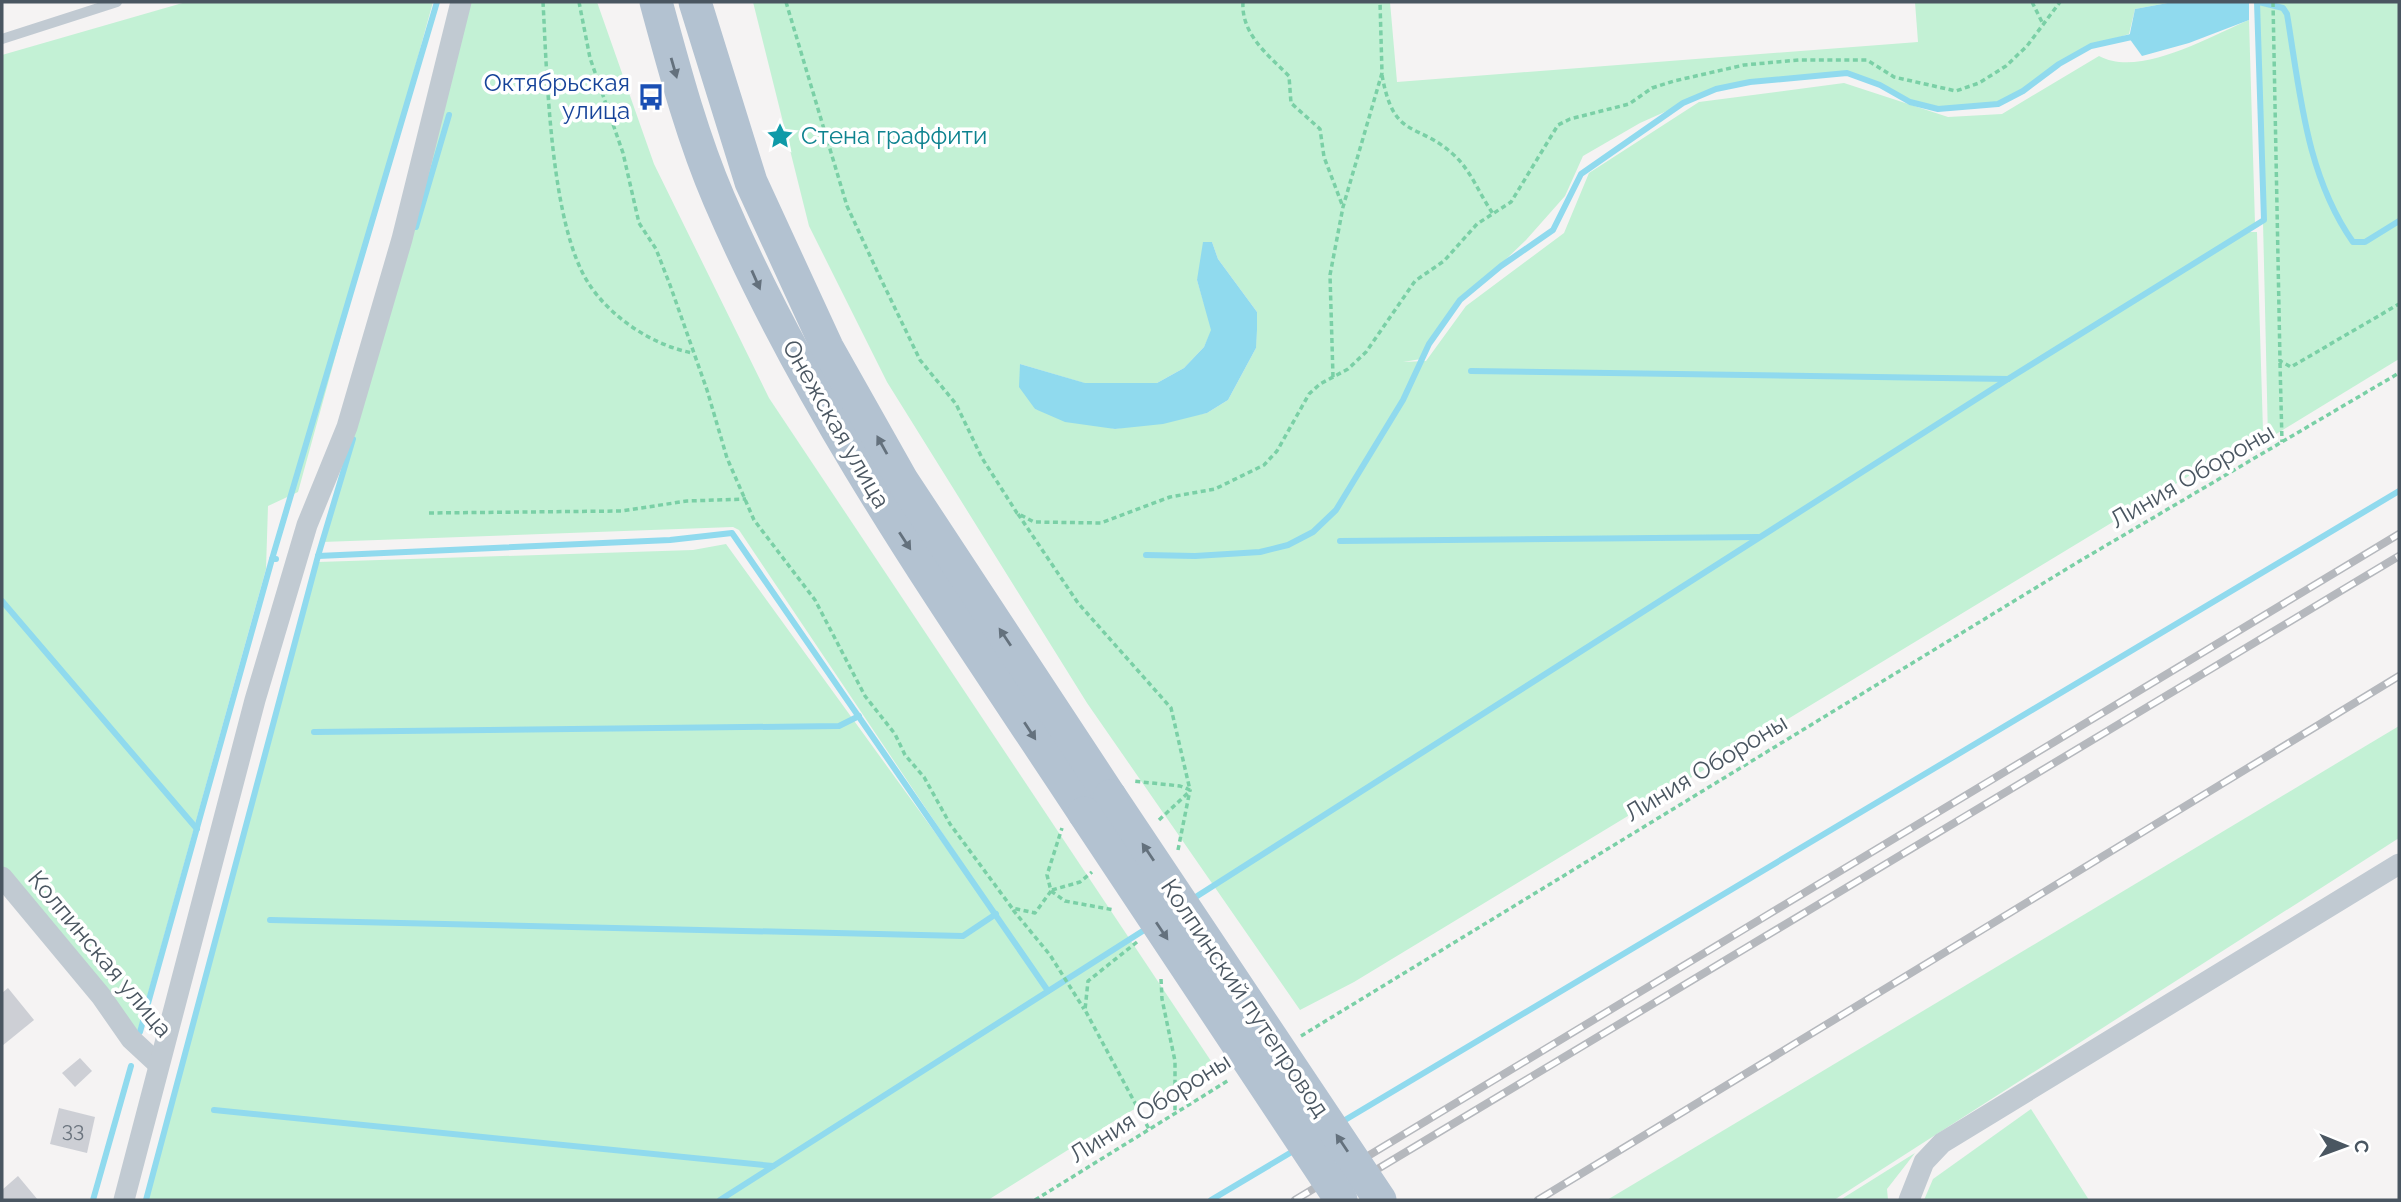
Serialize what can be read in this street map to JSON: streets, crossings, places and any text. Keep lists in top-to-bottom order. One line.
{"streets":{"main road":["Онежская улица","Колпинский путепровод"],"street":["Колпинская улица"],"path":["Линия Обороны"]},"crossings":[["Онежская улица","Колпинский путепровод"]],"places":{"bus stop":["Октябрьская улица"],"place":["Стена граффити"]},"house_numbers":["33"],"north":"right"}
